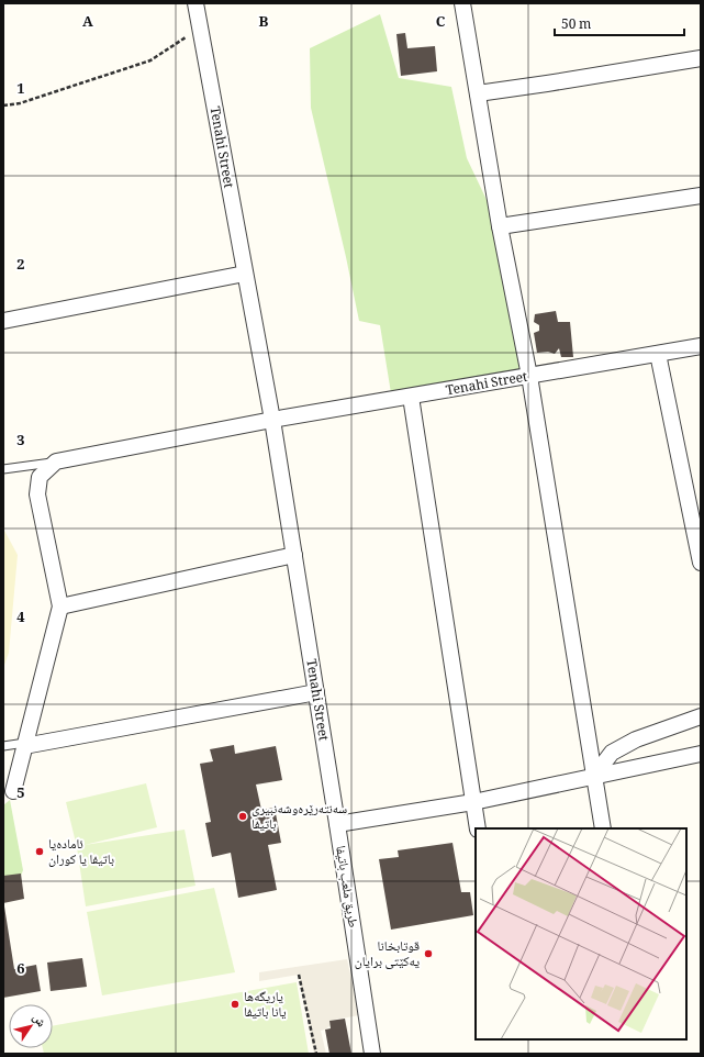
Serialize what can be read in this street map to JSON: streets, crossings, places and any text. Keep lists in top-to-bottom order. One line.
{"streets":{"street":["Tenahi Street","طريق ملعب باتيفا"]},"crossings":[["Tenahi Street","طريق ملعب باتيفا"]],"places":["سه‌نته‌رێره‌وشه‌نبيرى باتيفا","ئامادەیا باتیفا يا كوران","قوتابخانا يه‌كێتى برايان","یاریگەها یانا باتیفا"],"scale_bar":"50 m","north":"top right","grid":{"columns":["A","B","C"],"rows":["1","2","3","4","5","6"]}}
